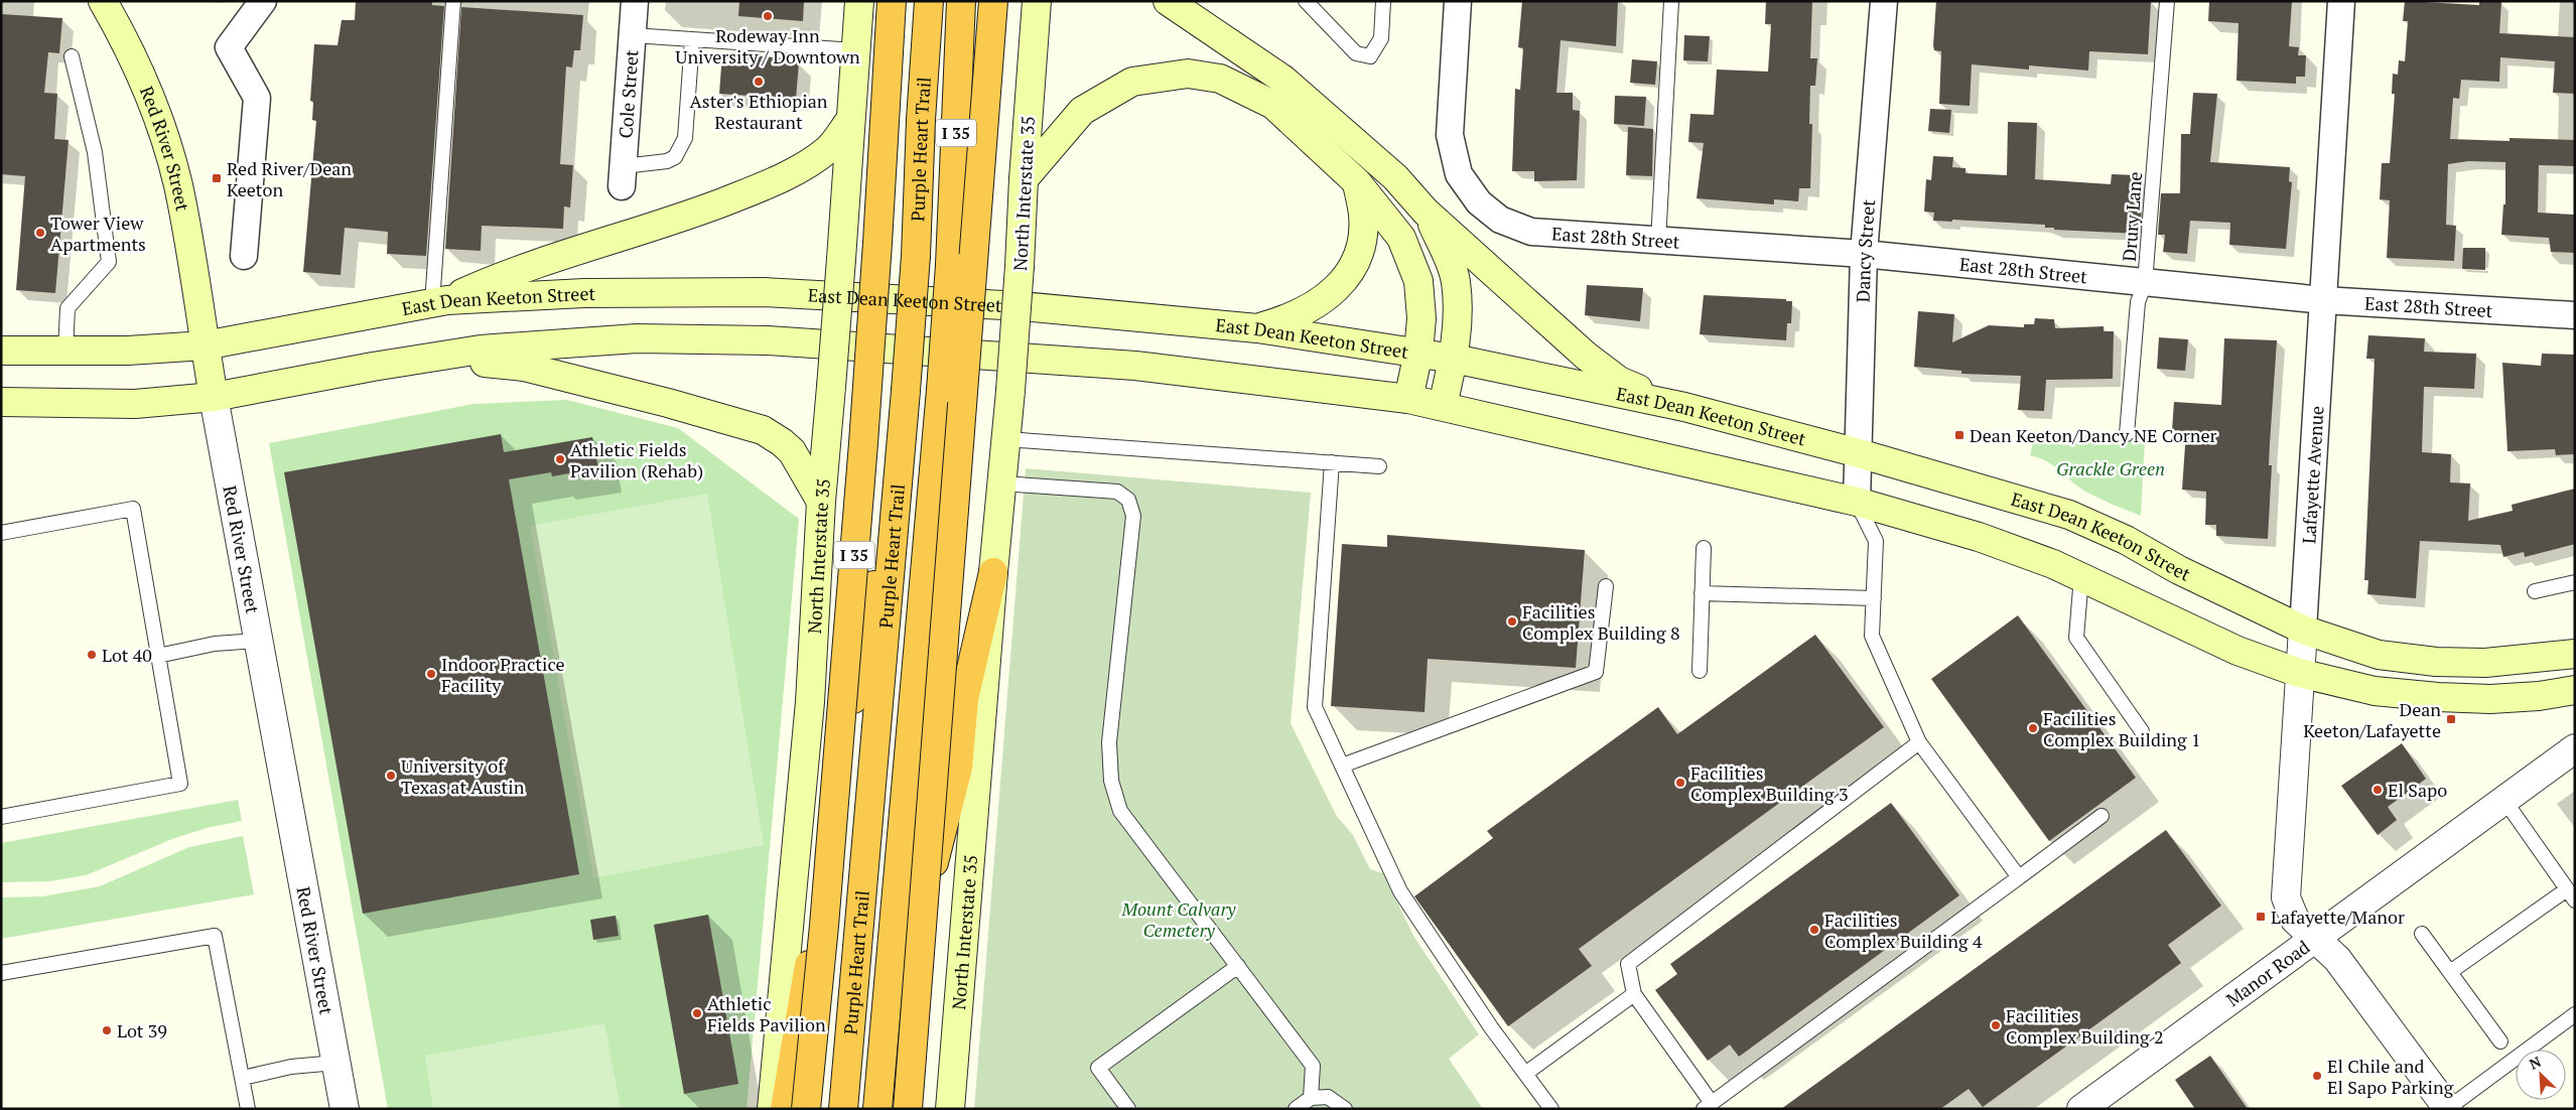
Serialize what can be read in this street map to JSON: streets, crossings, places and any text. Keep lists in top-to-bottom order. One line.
{"streets":{"highway":["I 35","Purple Heart Trail"],"main road":["Red River Street","North Interstate 35","East Dean Keeton Street"],"street":["Cole Street","East 28th Street","Dancy Street","Lafayette Avenue","Manor Road"],"lane":["Drury Lane"]},"crossings":[["Red River Street","East Dean Keeton Street"],["Drury Lane","East 28th Street"],["East 28th Street","Dancy Street"],["East 28th Street","Lafayette Avenue"],["Dancy Street","East Dean Keeton Street"],["East Dean Keeton Street","Lafayette Avenue"],["Lafayette Avenue","Manor Road"]],"parks":["Grackle Green","Mount Calvary Cemetery"],"places":{"other":["Rodeway Inn University / Downtown","Aster's Ethiopian Restaurant","Tower View Apartments","Athletic Fields Pavilion (Rehab)","Facilities Complex Building 8","Lot 40","Indoor Practice Facility","Facilities Complex Building 1","University of Texas at Austin","Facilities Complex Building 3","El Sapo","Facilities Complex Building 4","Athletic Fields Pavilion","Facilities Complex Building 2","Lot 39","El Chile and El Sapo Parking"],"transit":["Red River/Dean Keeton","Dean Keeton/Dancy NE Corner","Dean Keeton/Lafayette","Lafayette/Manor"]},"north":"top left"}
